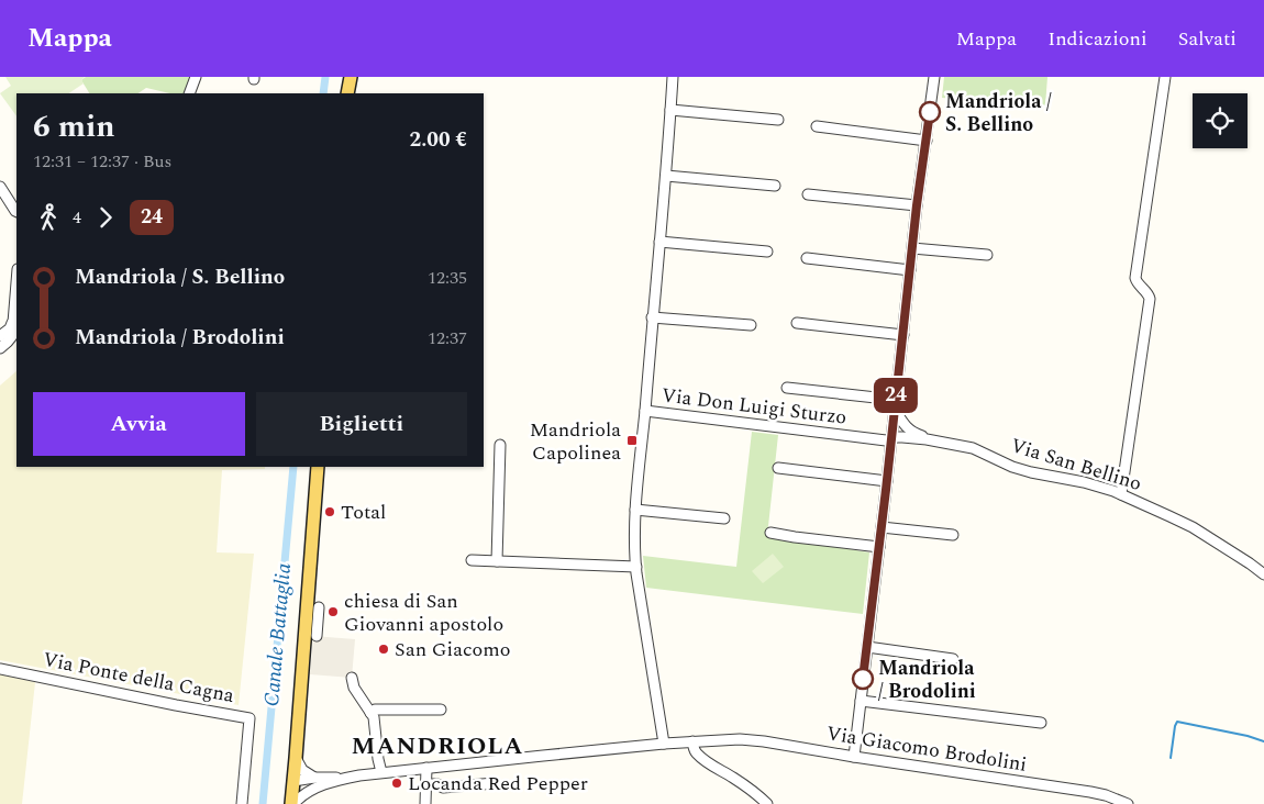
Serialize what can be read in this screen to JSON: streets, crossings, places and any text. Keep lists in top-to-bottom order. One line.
{"streets":{"street":["Via Don Luigi Sturzo","Via San Bellino","Via Ponte della Cagna","Via Giacomo Brodolini"]},"crossings":[["Via Don Luigi Sturzo","Via San Bellino"]],"districts":["MANDRIOLA"],"water":["Canale Battaglia"],"places":{"other":["Mandriola / S. Bellino","Total","chiesa di San Giovanni apostolo","San Giacomo","Mandriola / Brodolini","Locanda Red Pepper"],"transit":["Mandriola Capolinea"]},"lines":["bus line 24"],"page":{"header":"Mappa","nav":["Mappa","Indicazioni","Salvati"],"on_map":"24","heading":["6 min","12:31 – 12:37 · Bus","2.00 €"],"legs":["4","24"],"list":[{"name":"Mandriola / S. Bellino","value":"12:35"},{"name":"Mandriola / Brodolini","value":"12:37"}],"buttons":["Avvia","Biglietti"]}}
